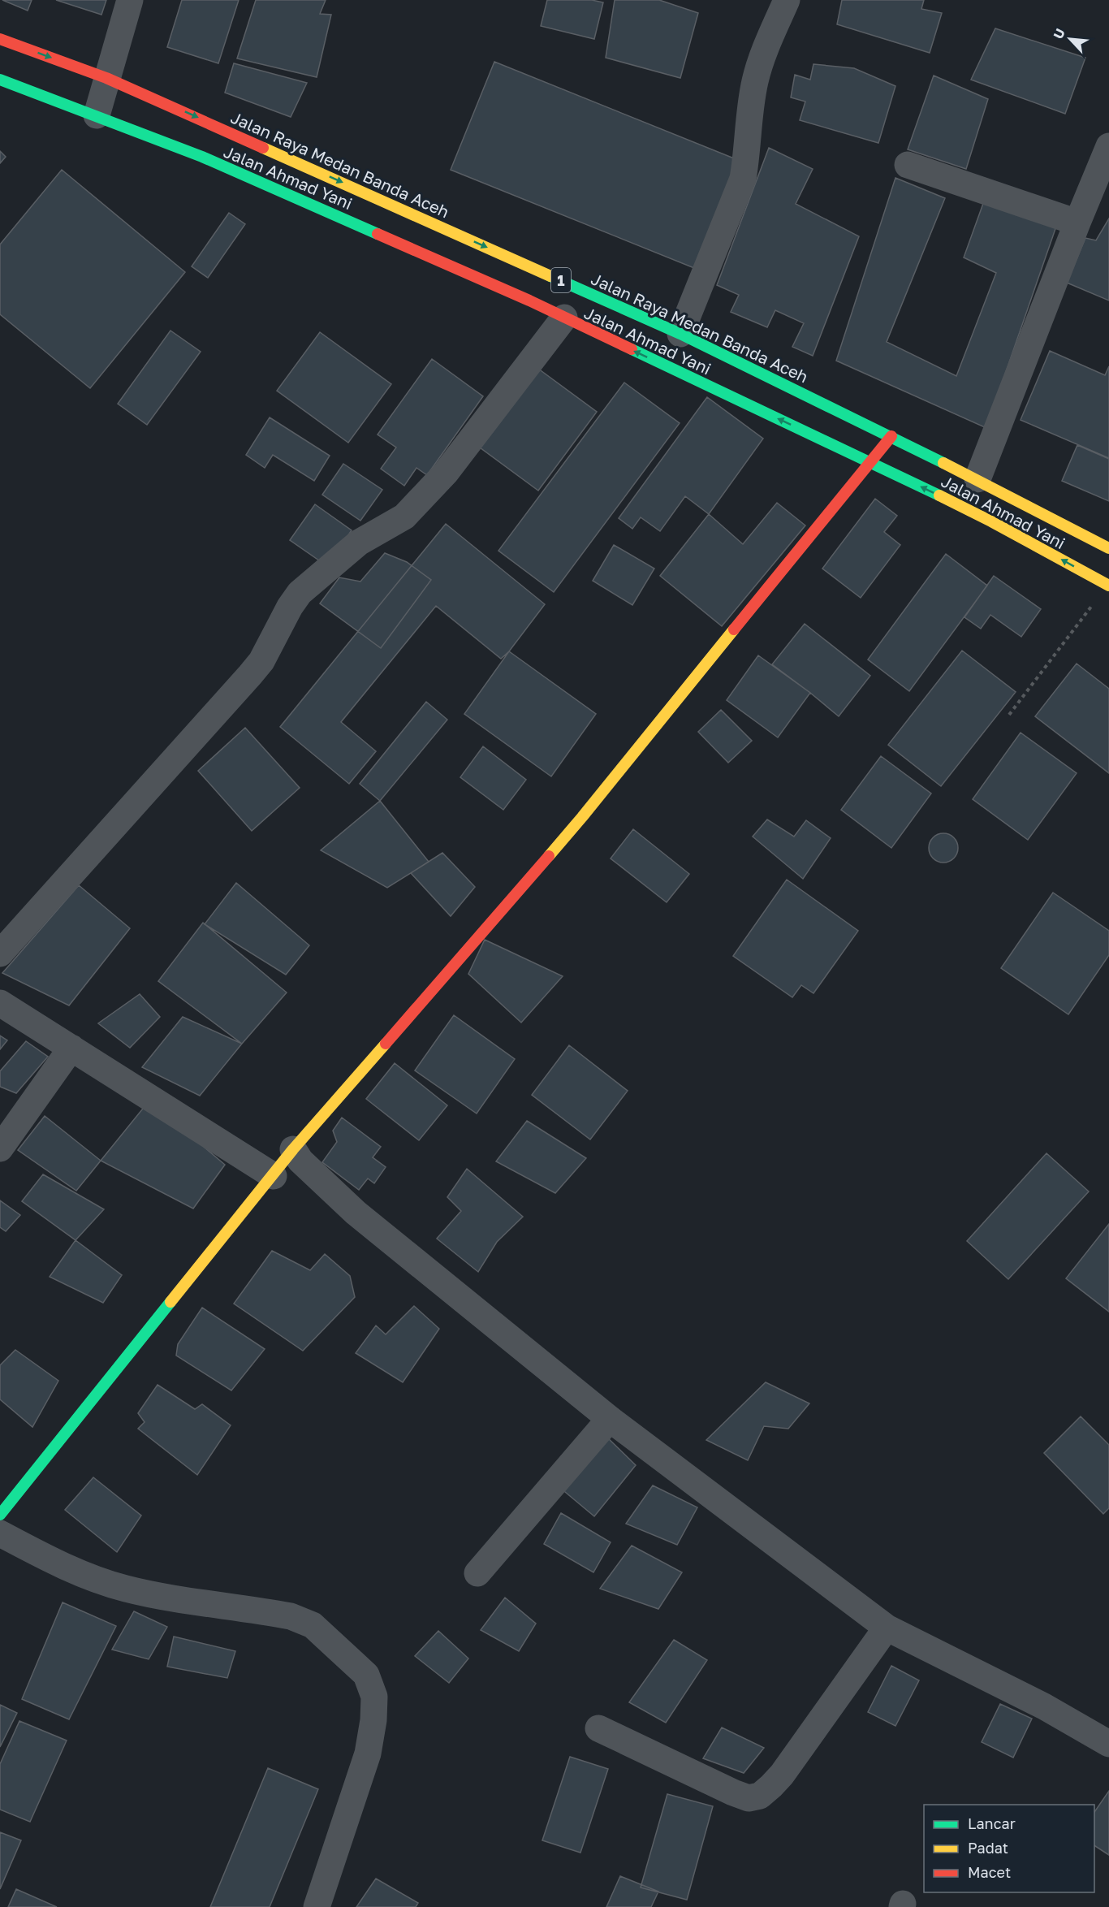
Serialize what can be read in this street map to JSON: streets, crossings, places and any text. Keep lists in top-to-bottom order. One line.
{"streets":{"main road":["Jalan Raya Medan Banda Aceh","Jalan Ahmad Yani","1"]},"one_way":["Jalan Raya Medan Banda Aceh","Jalan Ahmad Yani"],"legend":["Lancar","Padat","Macet"],"north":"top left"}
